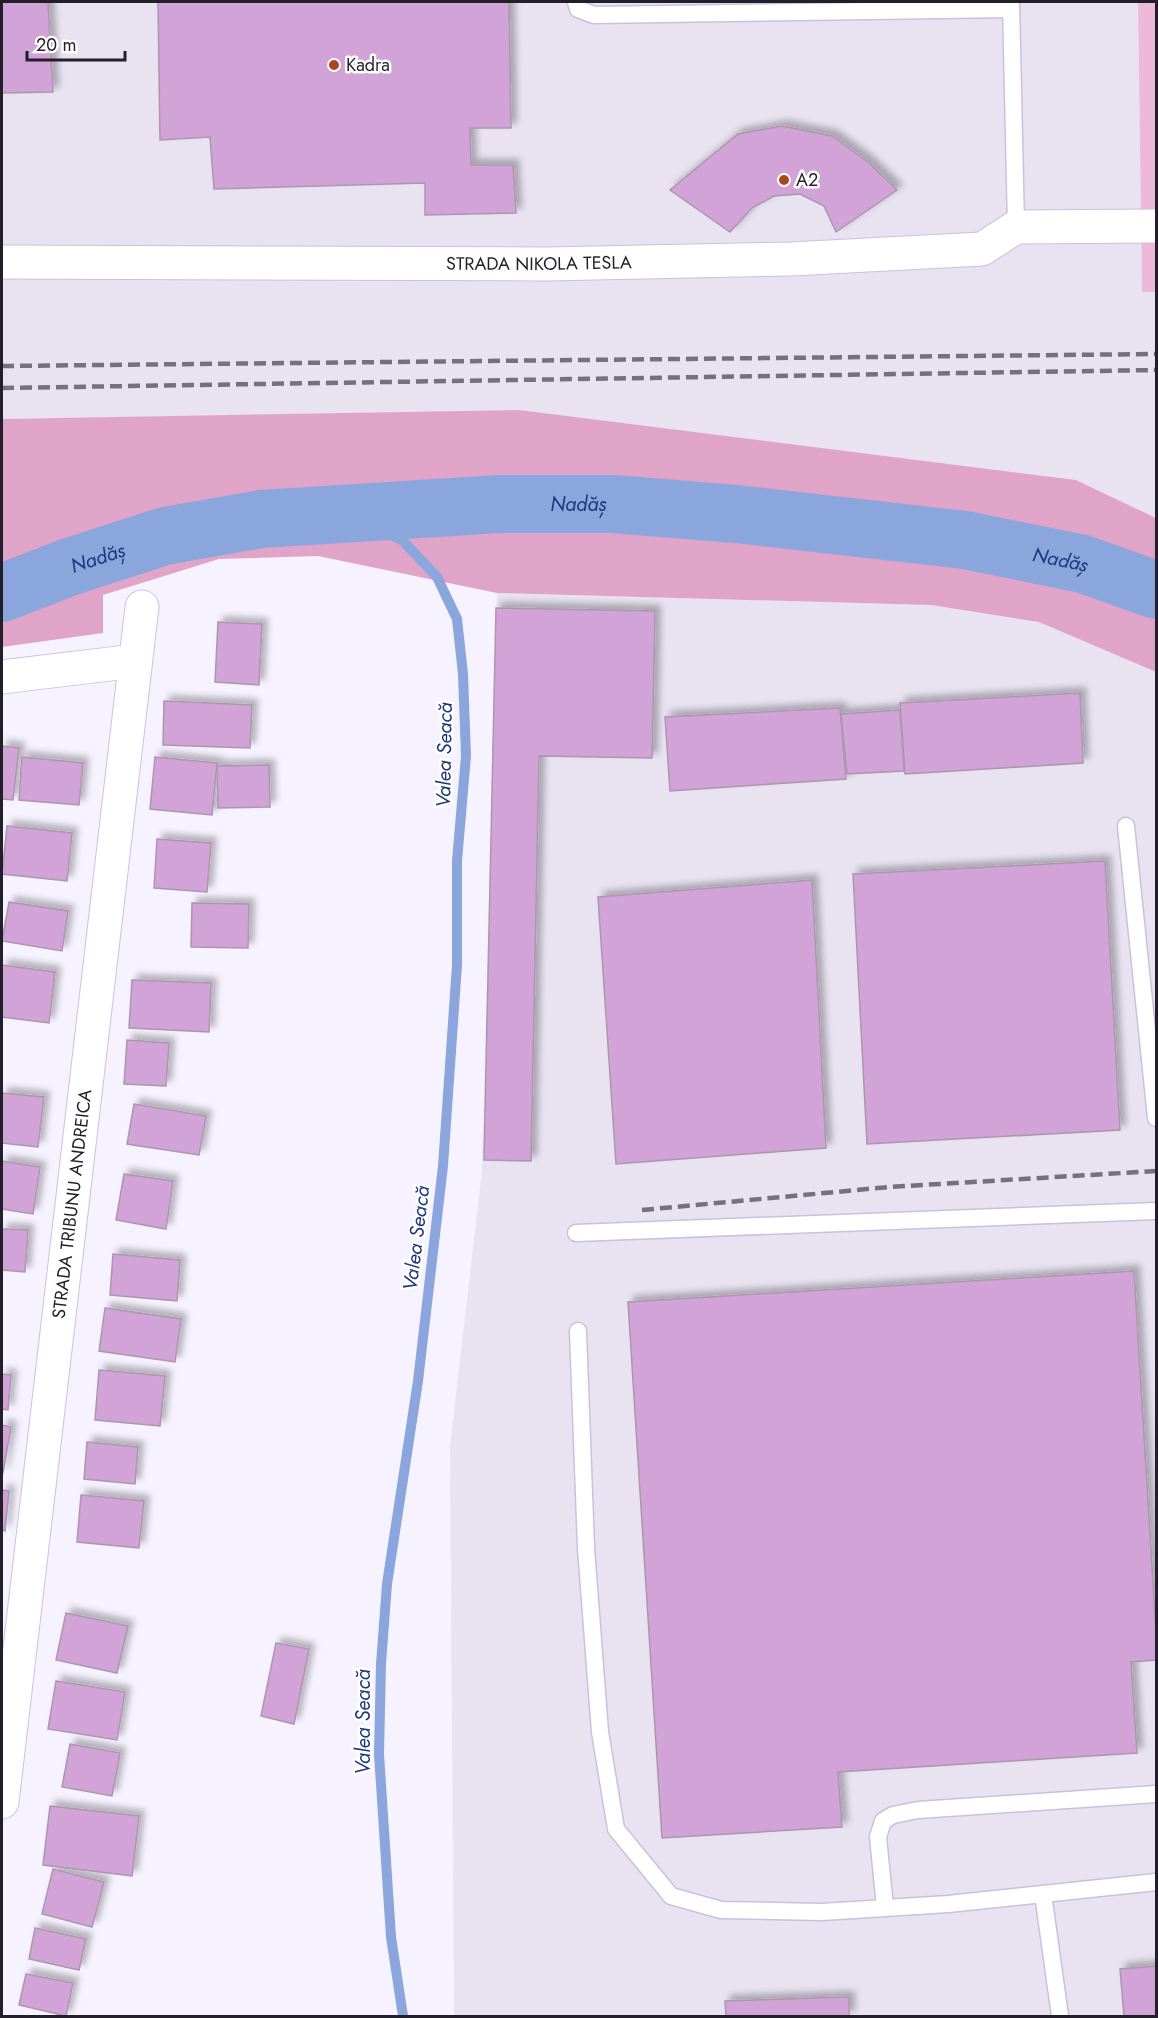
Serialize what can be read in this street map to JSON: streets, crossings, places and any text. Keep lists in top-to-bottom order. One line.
{"streets":{"street":["STRADA NIKOLA TESLA","STRADA TRIBUNU ANDREICA"]},"water":["Nadăș","Valea Seacă"],"places":["Kadra","A2"],"scale_bar":"20 m"}
